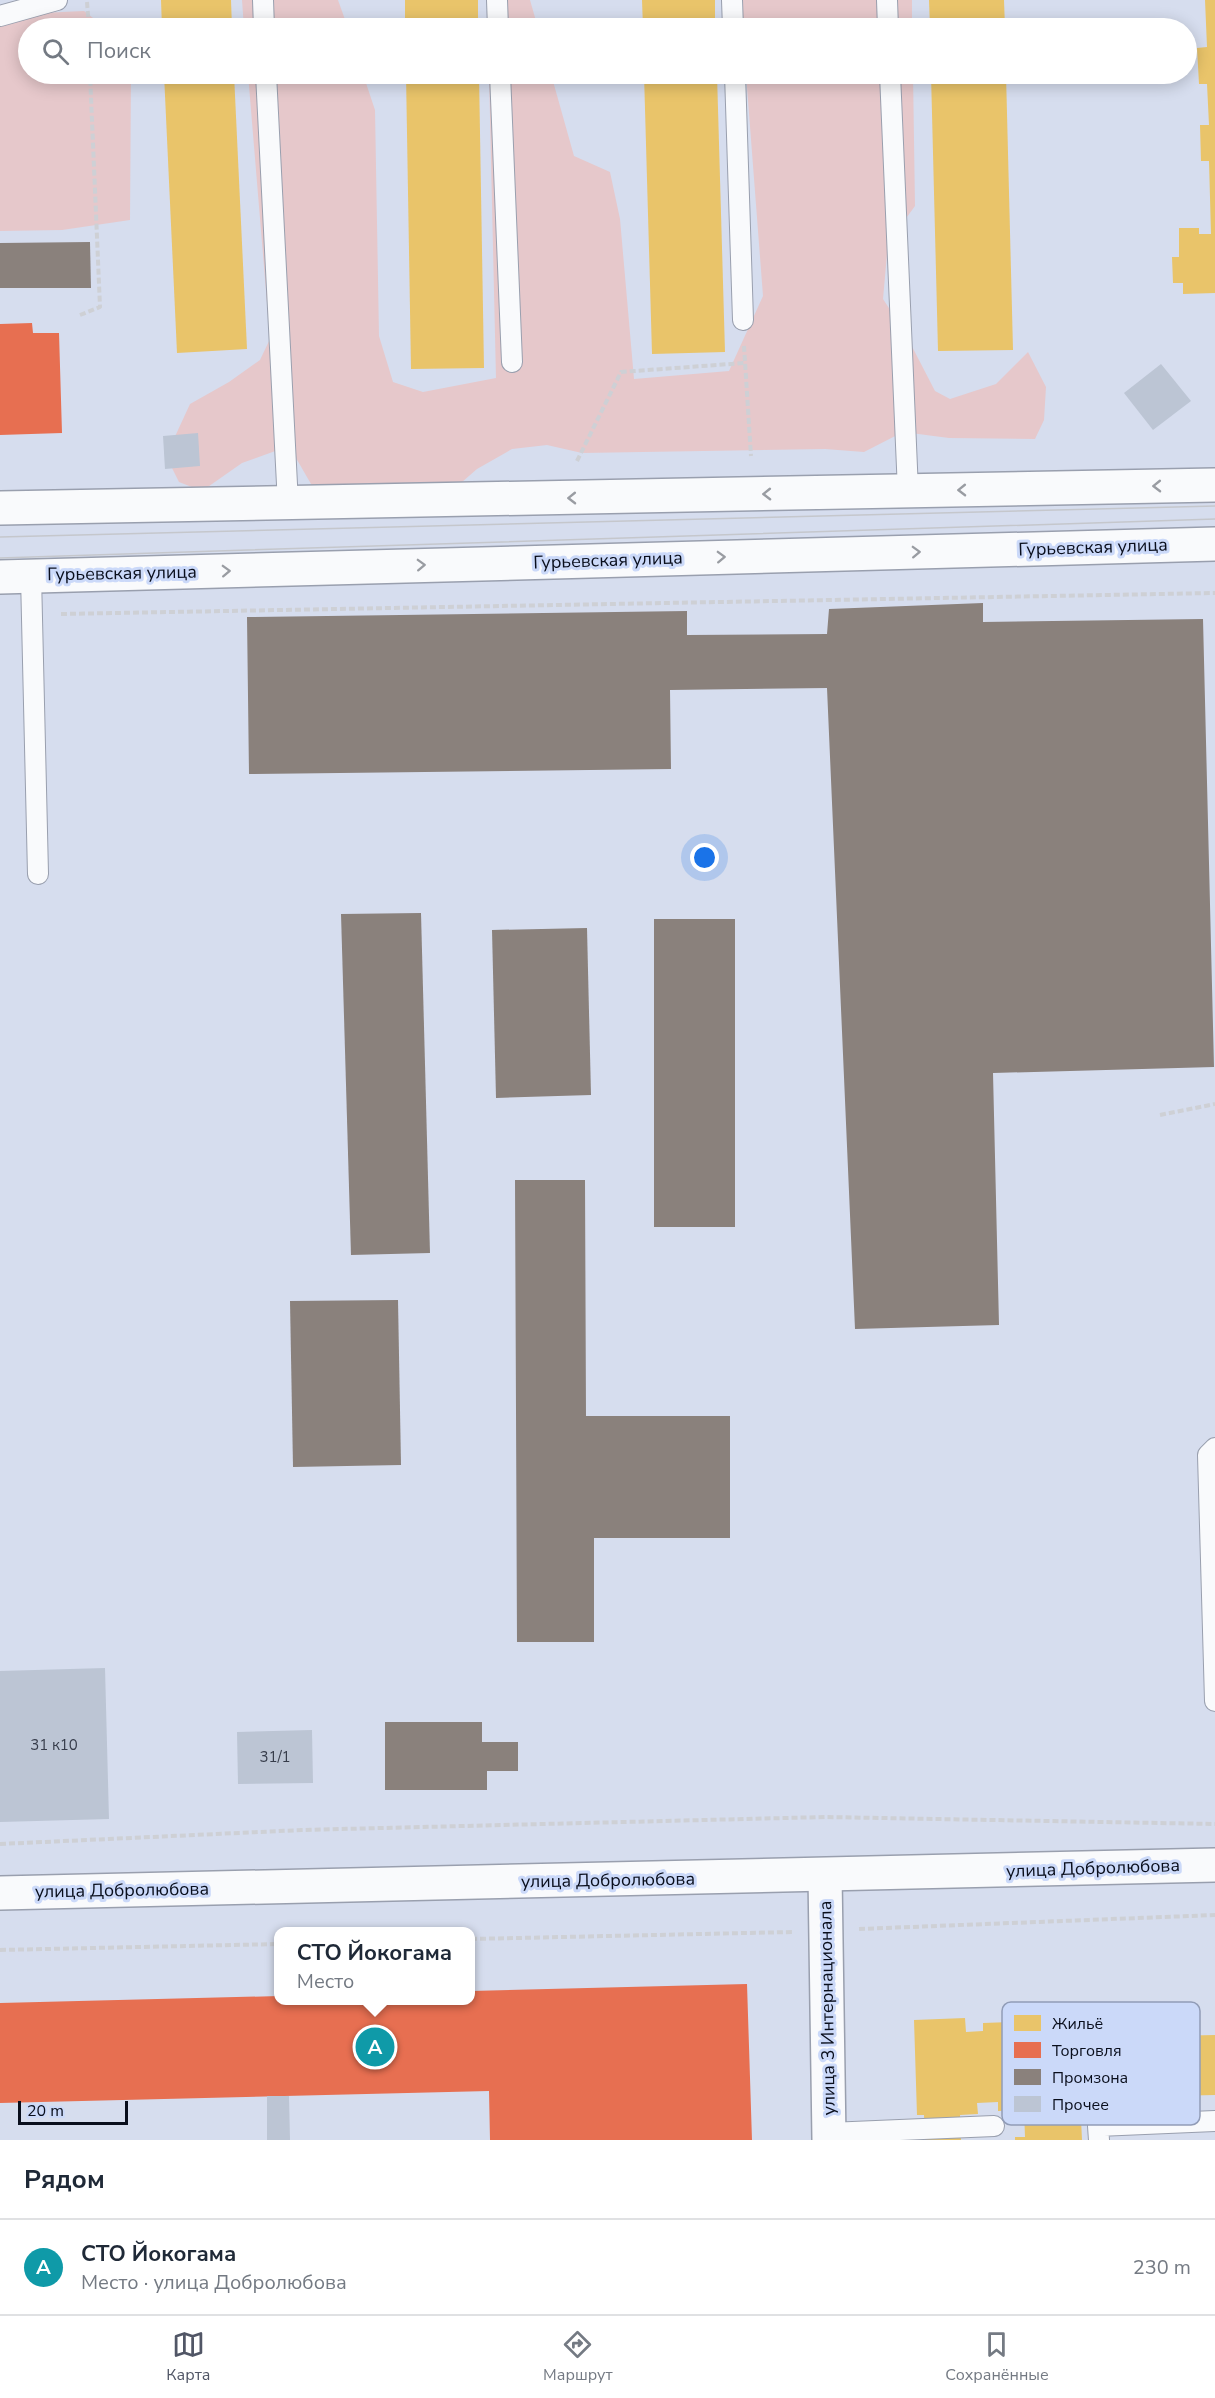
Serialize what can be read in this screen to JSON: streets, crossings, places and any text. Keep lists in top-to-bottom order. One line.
{"streets":{"street":["Гурьевская улица","улица Добролюбова","улица 3 Интернационала"]},"crossings":[["улица Добролюбова","улица 3 Интернационала"]],"house_numbers":["31 к10","31/1"],"legend":["Жильё","Торговля","Промзона","Прочее"],"scale_bar":"20 m","page":{"search":"Поиск","popup":["СТО Йокогама","Место"],"pins":"A","scale":"20 m","heading":"Рядом","list":[{"mark":"A","name":"СТО Йокогама","note":"Место · улица Добролюбова","value":"230 m"}],"nav":["Карта","Маршрут","Сохранённые"]}}
